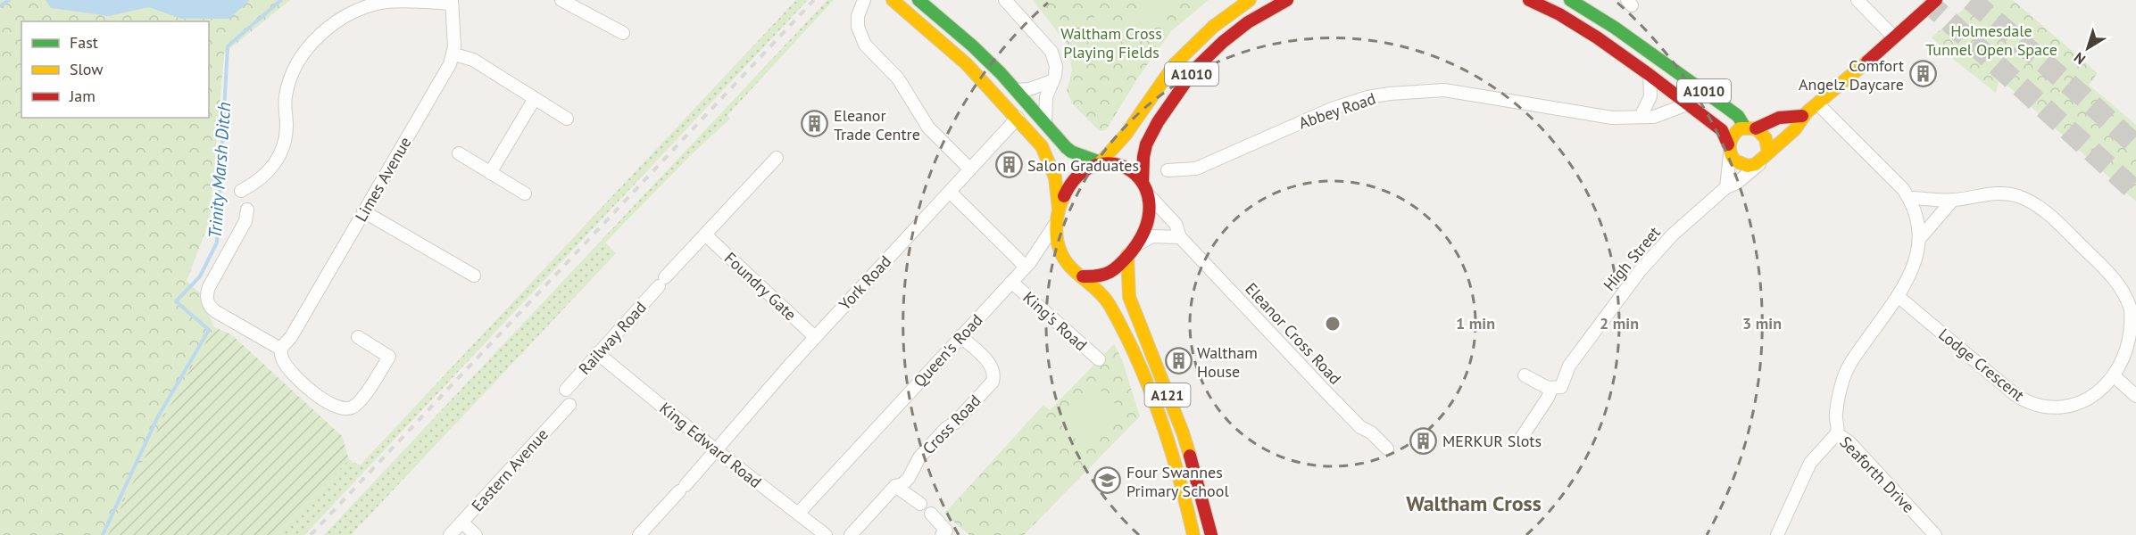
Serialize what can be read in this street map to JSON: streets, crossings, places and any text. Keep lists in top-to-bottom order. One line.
{"streets":{"main road":["A1010","High Street","A121"],"street":["Abbey Road","Limes Avenue","York Road","Foundry Gate","King's Road","Eleanor Cross Road","Railway Road","Queen's Road","Lodge Crescent","Cross Road","King Edward Road","Eastern Avenue","Seaforth Drive"]},"crossings":[["A1010","Abbey Road"],["A1010","High Street"],["A1010","Eleanor Cross Road"],["A1010","Queen's Road"],["A1010","A121"],["York Road","Foundry Gate"],["York Road","King Edward Road"],["Foundry Gate","Railway Road"],["King's Road","Queen's Road"],["Eleanor Cross Road","Queen's Road"],["Eleanor Cross Road","A121"],["Railway Road","King Edward Road"],["Queen's Road","A121"],["Queen's Road","Cross Road"],["Queen's Road","King Edward Road"],["Lodge Crescent","Seaforth Drive"]],"districts":["Waltham Cross"],"water":["Trinity Marsh Ditch"],"parks":["Holmesdale Tunnel Open Space","Waltham Cross Playing Fields"],"places":{"building":["Comfort Angelz Daycare","Eleanor Trade Centre","Salon Graduates","Waltham House","MERKUR Slots"],"school or university":["Four Swannes Primary School"]},"legend":["Fast","Slow","Jam"],"north":"bottom left","rings":["1 min","2 min","3 min"]}
